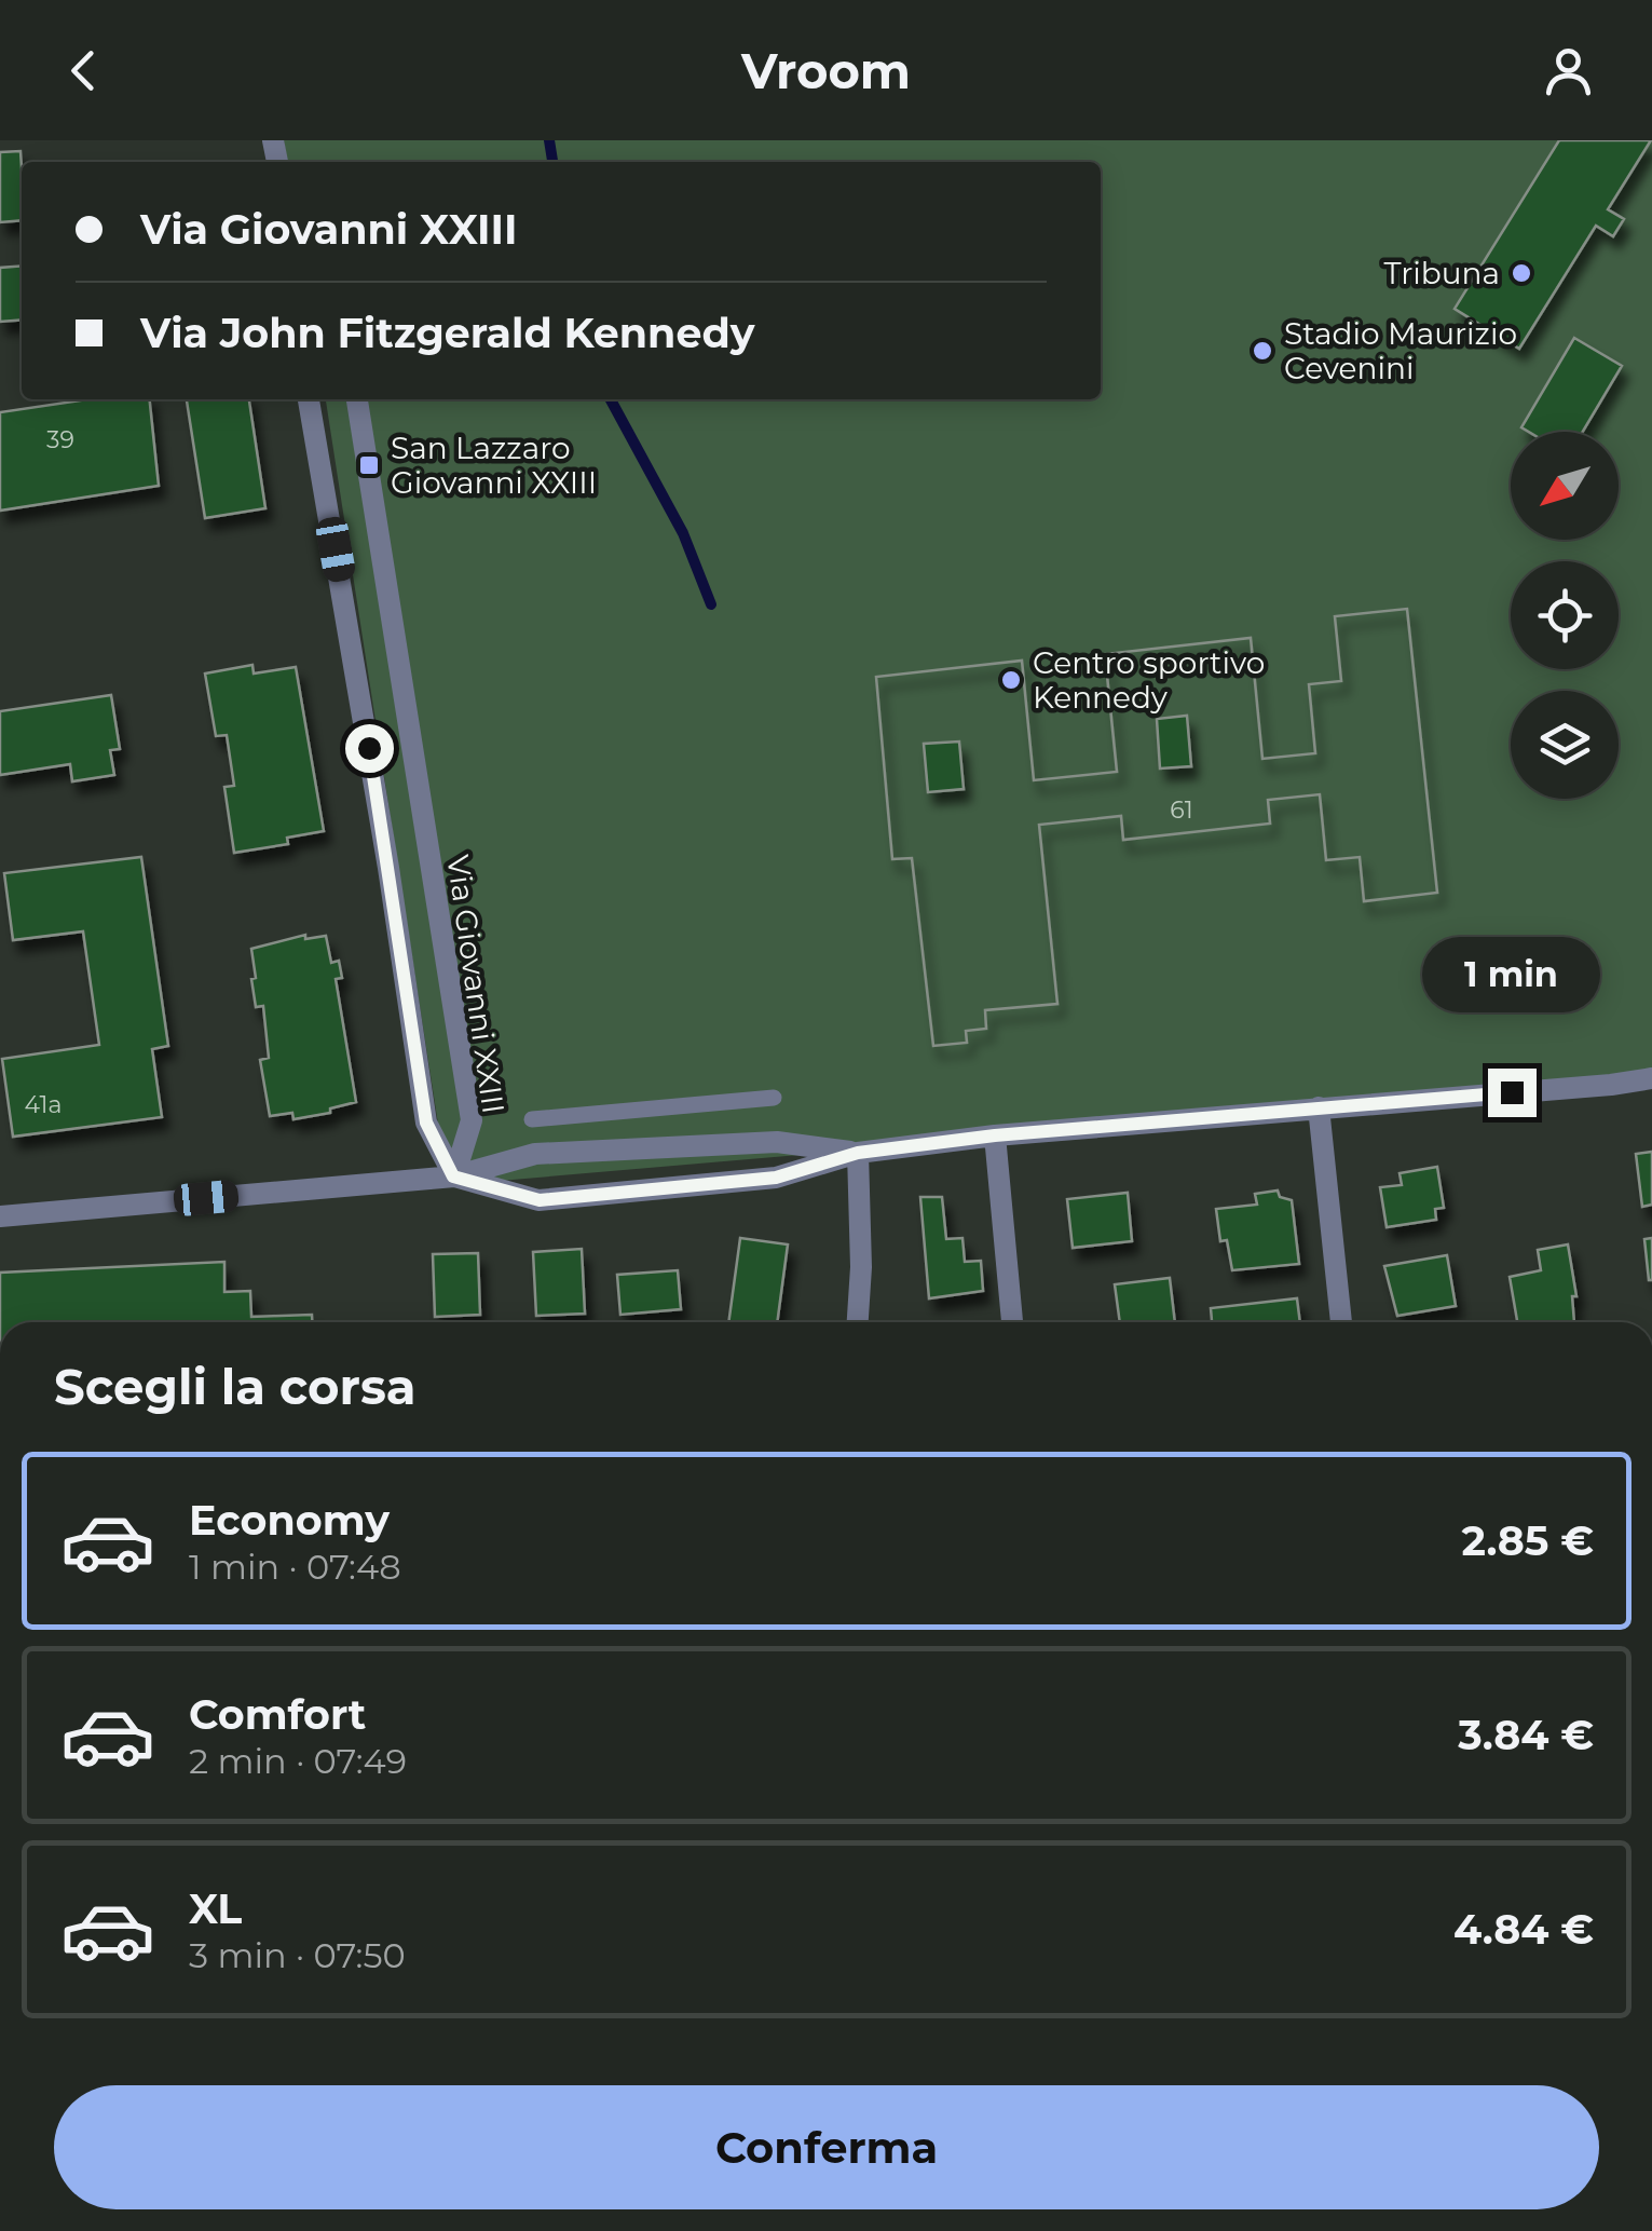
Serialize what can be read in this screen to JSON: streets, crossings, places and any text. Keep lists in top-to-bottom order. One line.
{"streets":{"street":["Via Giovanni XXIII"]},"places":{"other":["Tribuna","Stadio Maurizio Cevenini","Centro sportivo Kennedy"],"transit":["San Lazzaro Giovanni XXIII"]},"house_numbers":["39","61","41a"],"north":"bottom left","page":{"header":"Vroom","banner":["Via Giovanni XXIII","Via John Fitzgerald Kennedy"],"bubble":"1 min","heading":"Scegli la corsa","list":[{"name":"Economy","note":"1 min · 07:48","value":"2.85 €"},{"name":"Comfort","note":"2 min · 07:49","value":"3.84 €"},{"name":"XL","note":"3 min · 07:50","value":"4.84 €"}],"buttons":"Conferma"}}
